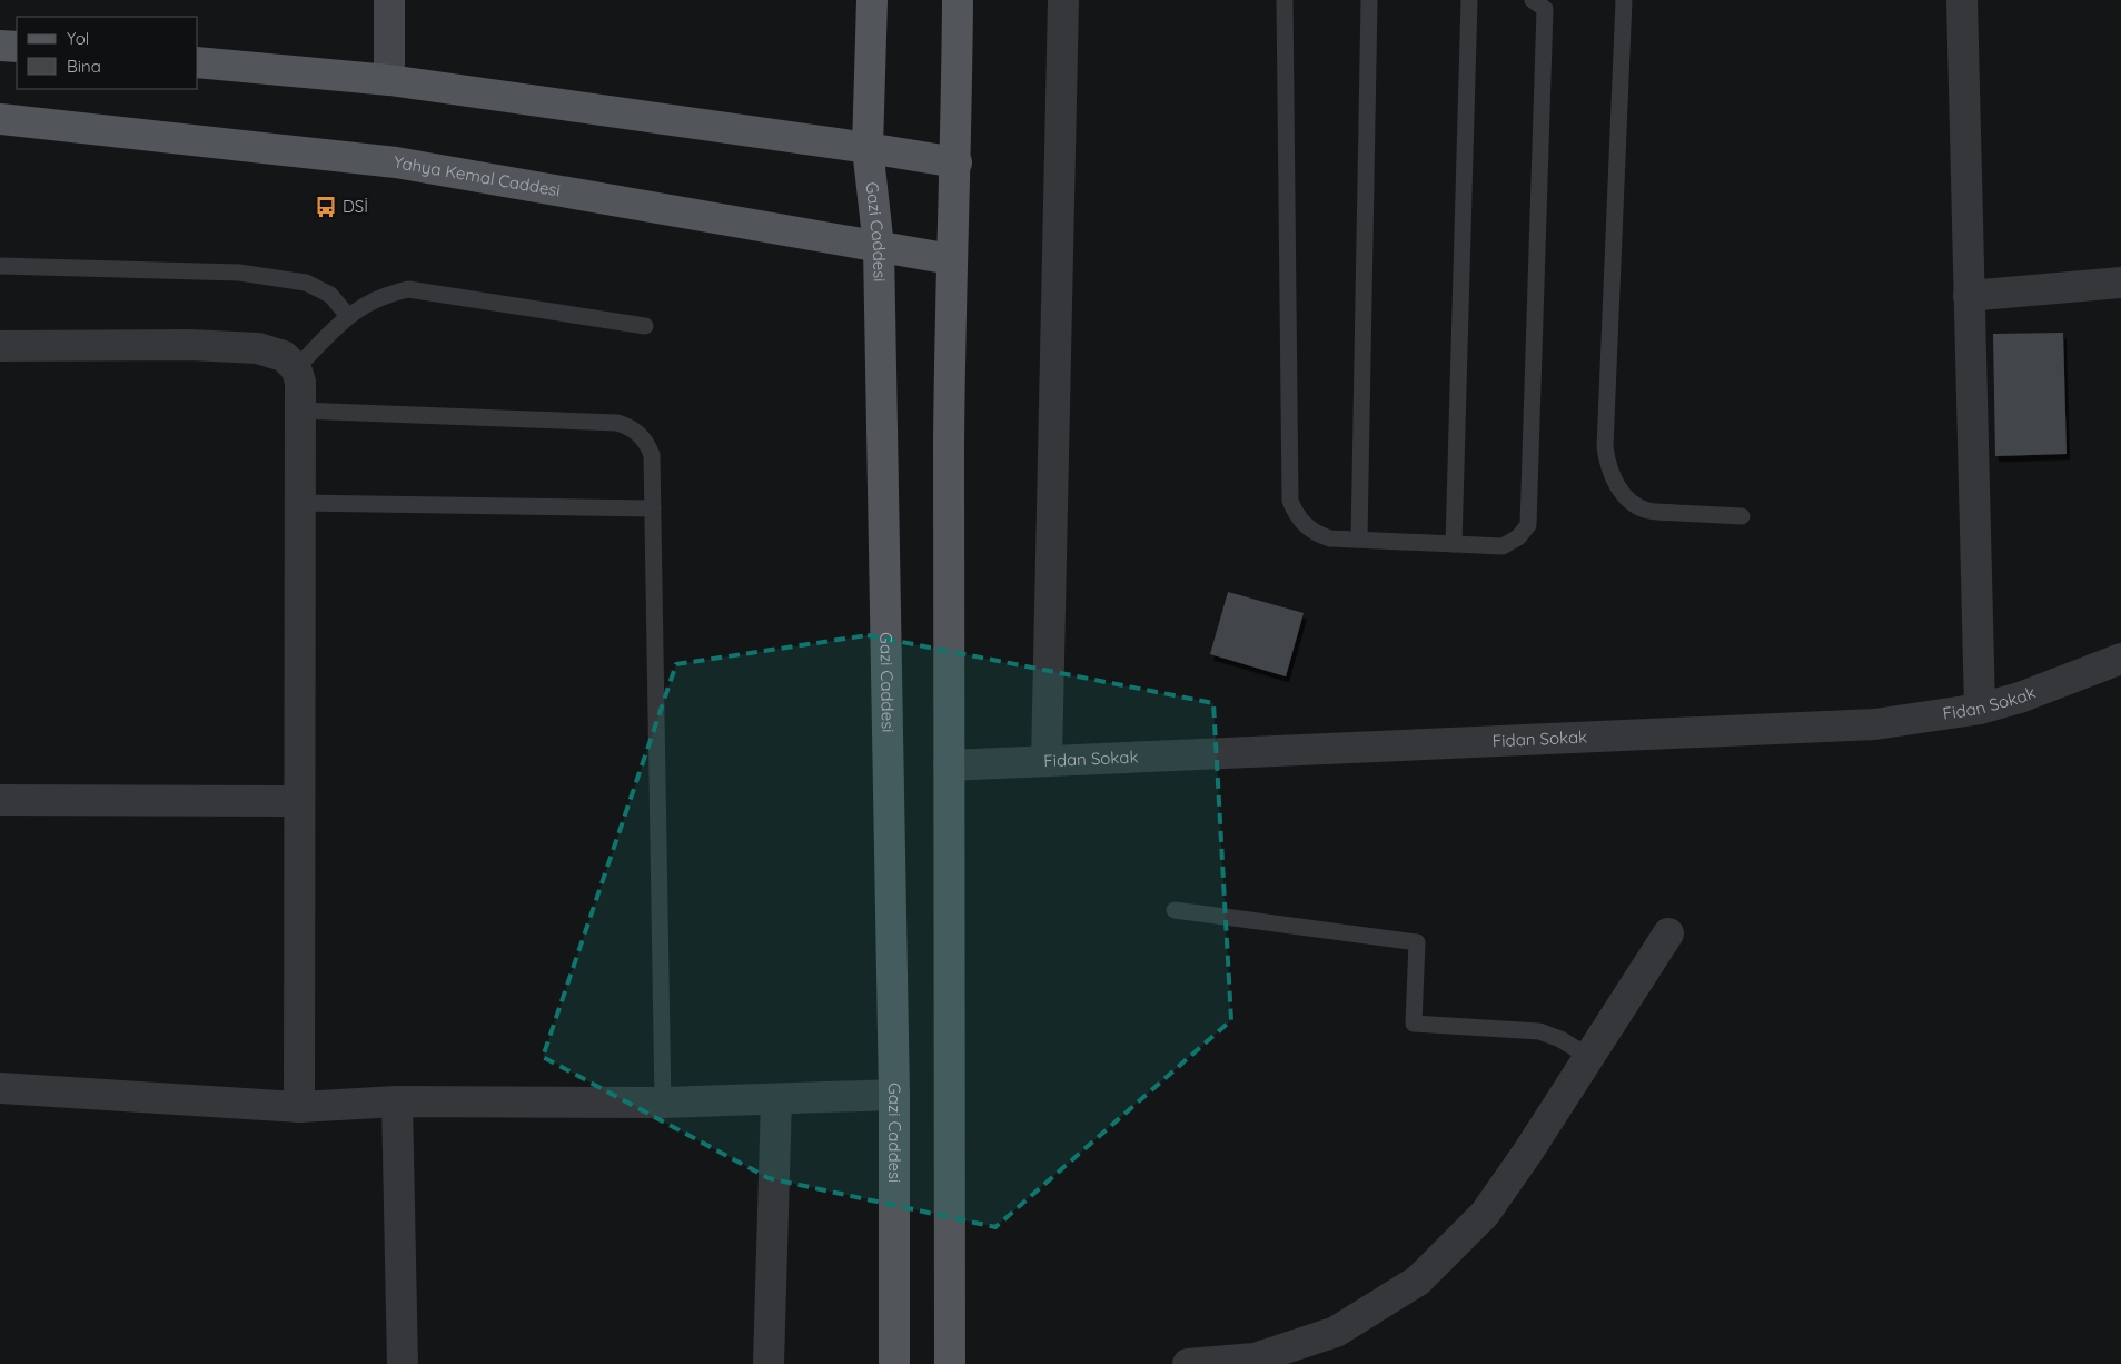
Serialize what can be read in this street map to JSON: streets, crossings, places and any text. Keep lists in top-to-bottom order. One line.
{"streets":{"main road":["Yahya Kemal Caddesi","Gazi Caddesi"],"street":["Fidan Sokak"]},"crossings":[["Yahya Kemal Caddesi","Gazi Caddesi"]],"places":{"bus stop":["DSİ"]},"legend":["Yol","Bina"]}
